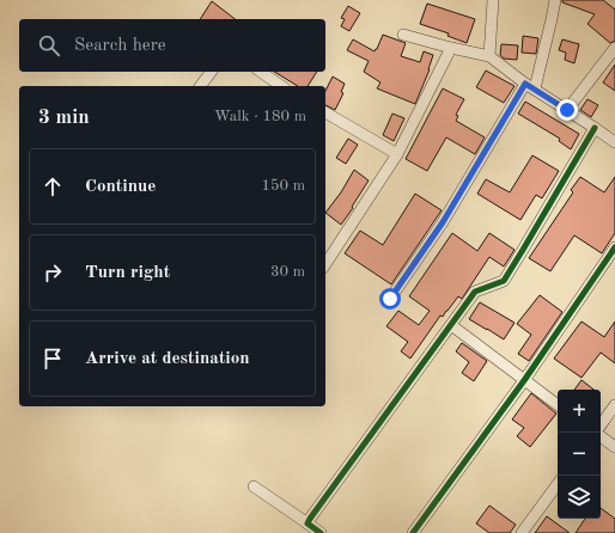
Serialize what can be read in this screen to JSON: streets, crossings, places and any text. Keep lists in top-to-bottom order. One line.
{"page":{"search":"Search here","heading":["3 min","Walk · 180 m"],"list":[["Continue","150 m"],["Turn right","30 m"],"Arrive at destination"],"map_buttons":["+","−"]}}
